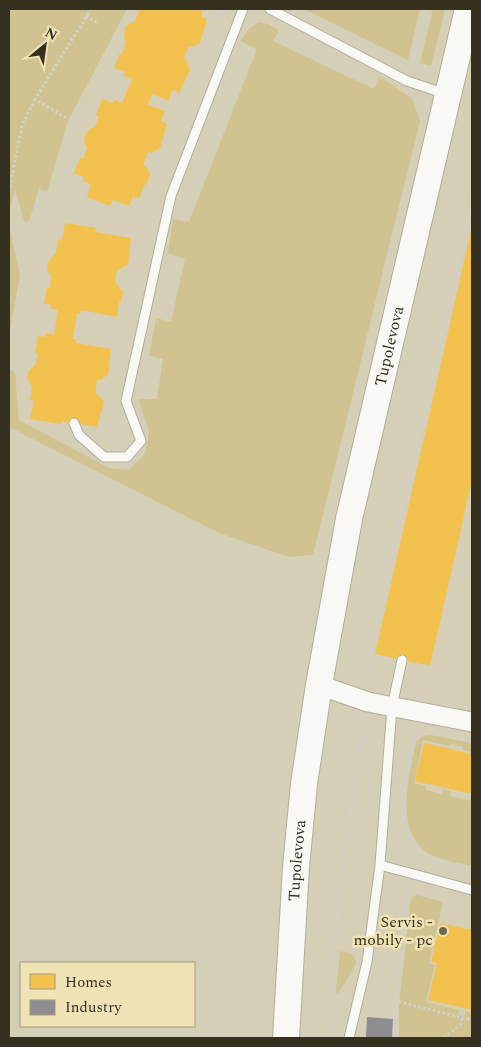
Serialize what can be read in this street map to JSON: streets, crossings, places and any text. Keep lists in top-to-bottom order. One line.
{"streets":{"main road":["Tupolevova"]},"places":["Servis - mobily - pc"],"legend":["Homes","Industry"],"north":"top right"}
